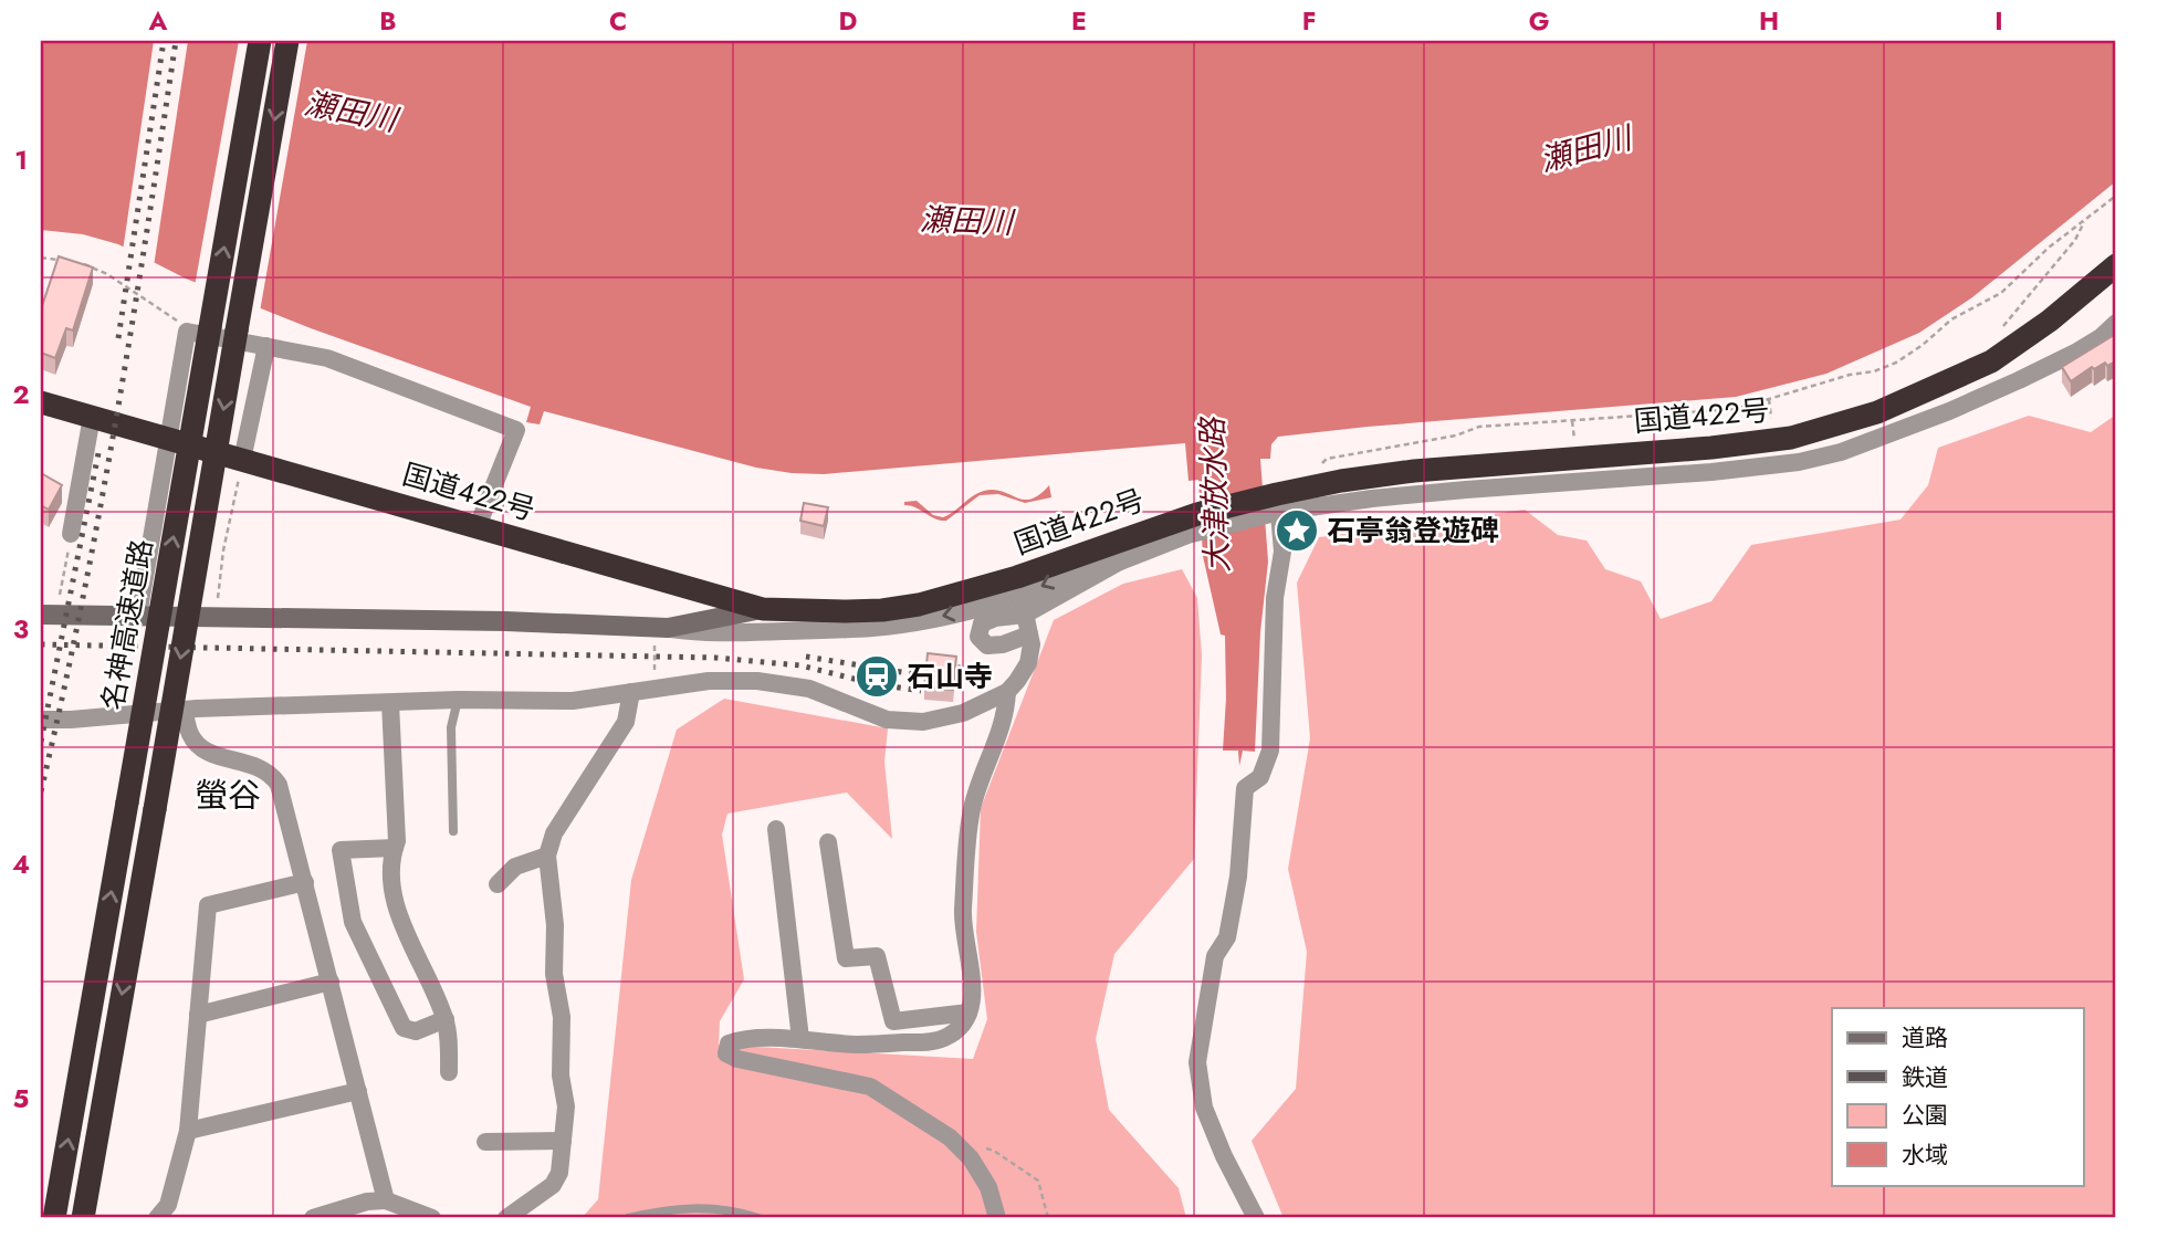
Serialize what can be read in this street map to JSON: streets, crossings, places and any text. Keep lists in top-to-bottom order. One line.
{"streets":{"highway":["国道422号","名神高速道路"]},"districts":["螢谷"],"water":["瀬田川","大津放水路"],"places":{"place":["石亭翁登遊碑"],"station":["石山寺"]},"legend":["道路","鉄道","公園","水域"],"grid":{"columns":["A","B","C","D","E","F","G","H","I"],"rows":["1","2","3","4","5"]}}
